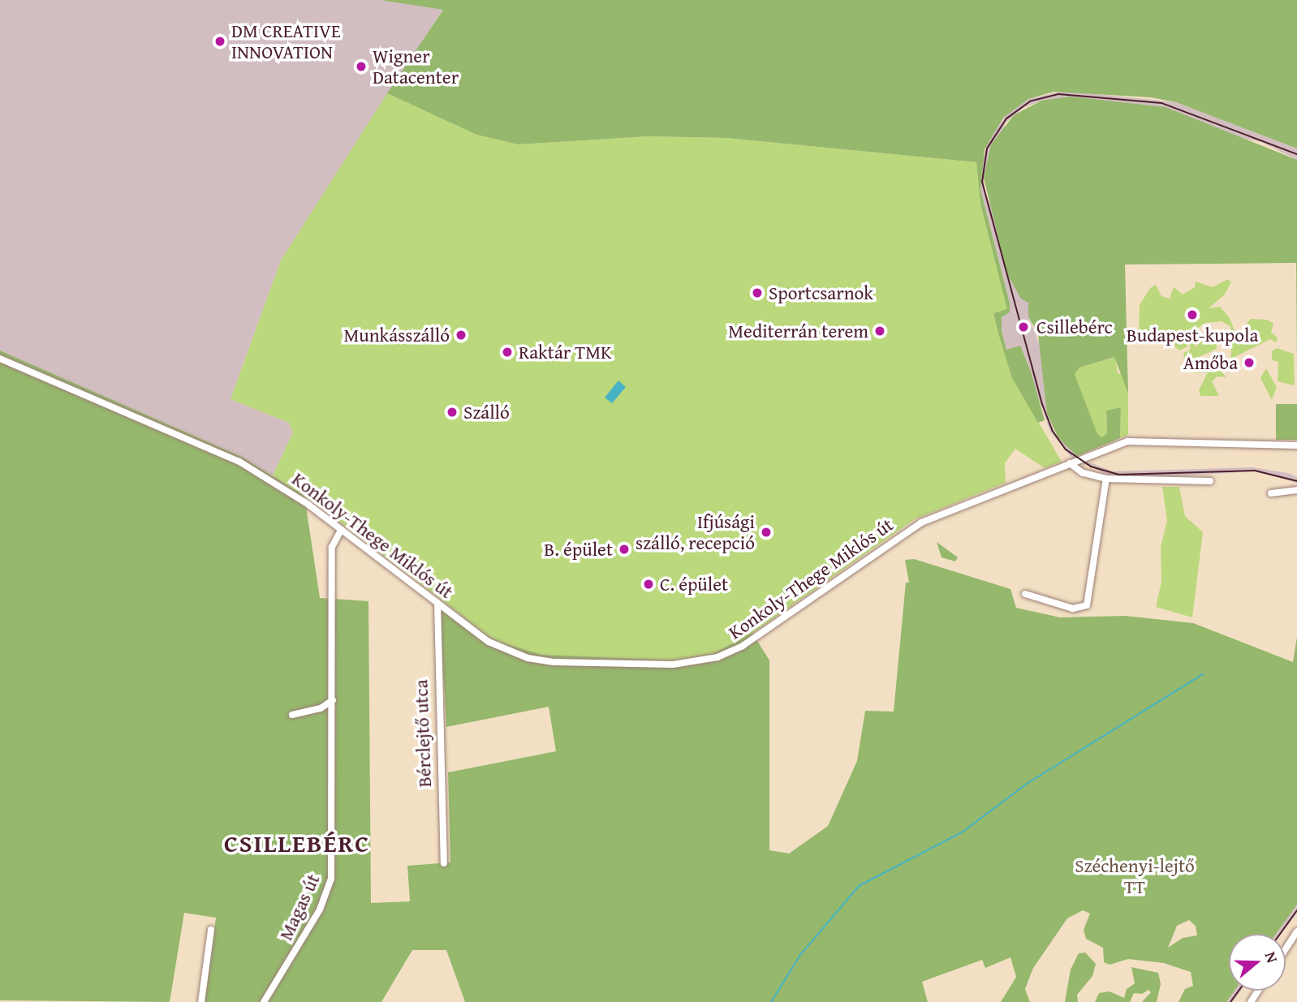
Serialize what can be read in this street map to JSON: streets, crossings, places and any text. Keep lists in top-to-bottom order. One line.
{"streets":{"street":["Konkoly-Thege Miklós út","Bérclejtő utca","Magas út"]},"crossings":[["Konkoly-Thege Miklós út","Bérclejtő utca"],["Konkoly-Thege Miklós út","Magas út"]],"districts":["CSILLEBÉRC"],"parks":["Széchenyi-lejtő TT"],"places":["DM CREATIVE INNOVATION","Wigner Datacenter","Sportcsarnok","Budapest-kupola","Csillebérc","Mediterrán terem","Munkásszálló","Raktár TMK","Amőba","Szálló","Ifjúsági szálló, recepció","B. épület","C. épület"],"north":"right"}
